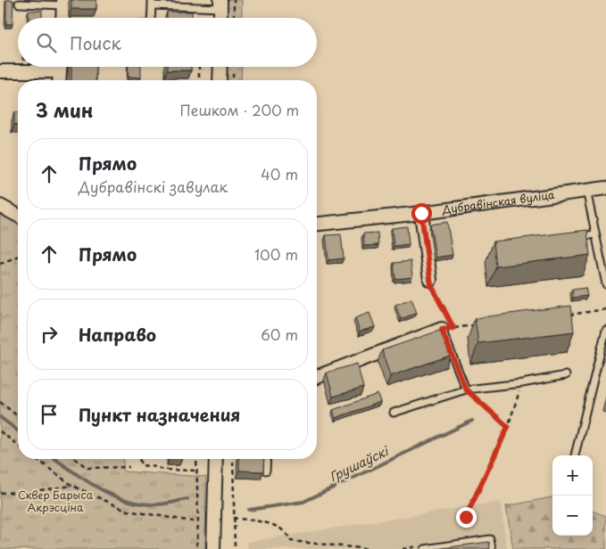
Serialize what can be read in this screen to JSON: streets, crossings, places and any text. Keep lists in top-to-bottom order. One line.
{"streets":{"street":["Дубравінская вуліца"]},"water":["Грушаўскі"],"parks":["Сквер Барыса Акрэсціна"],"page":{"search":"Поиск","heading":["3 мин","Пешком · 200 m"],"list":[["Прямо","Дубравінскі завулак","40 m"],["Прямо","100 m"],["Направо","60 m"],"Пункт назначения"],"map_buttons":["+","−"]}}
